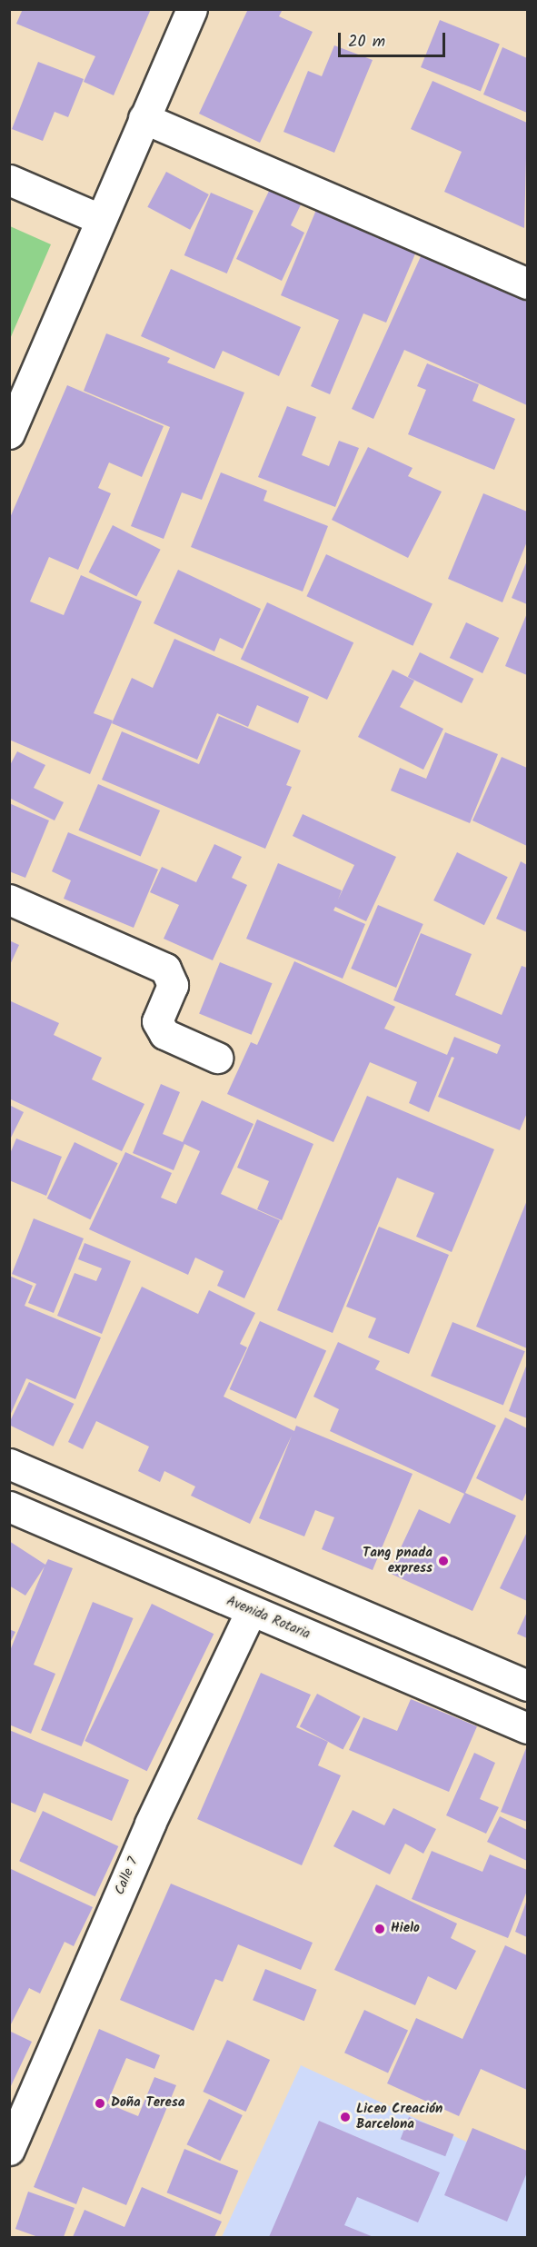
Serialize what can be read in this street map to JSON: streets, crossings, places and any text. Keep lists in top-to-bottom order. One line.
{"streets":{"street":["Avenida Rotaria","Calle 7"]},"crossings":[["Avenida Rotaria","Calle 7"]],"places":["Tang pnada express","Hielo","Doña Teresa","Liceo Creación Barcelona"],"scale_bar":"20 m"}
